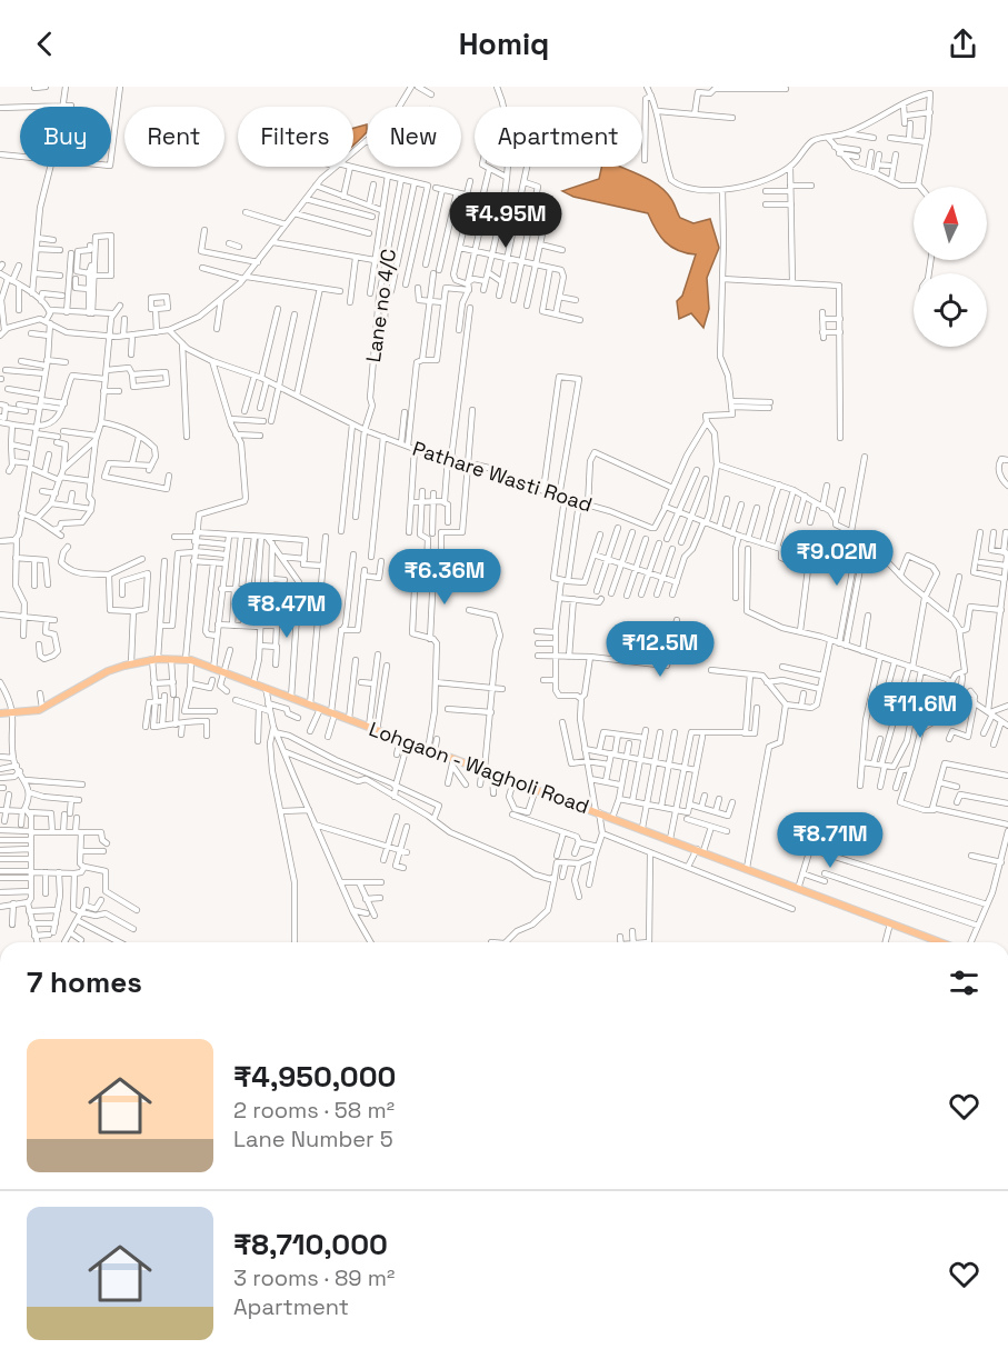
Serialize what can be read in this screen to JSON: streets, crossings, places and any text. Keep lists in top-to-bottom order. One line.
{"streets":{"main road":["Lohgaon - Wagholi Road"],"street":["Lane no 4/C","Pathare Wasti Road"]},"crossings":[["Lane no 4/C","Pathare Wasti Road"]],"north":"top","page":{"header":"Homiq","chip":["Buy","Rent","Filters","New","Apartment"],"price":["₹4.95M","₹9.02M","₹6.36M","₹8.47M","₹12.5M","₹11.6M","₹8.71M"],"heading":"7 homes","list":[{"name":"₹4,950,000","note":"2 rooms · 58 m² · Lane Number 5"},{"name":"₹8,710,000","note":"3 rooms · 89 m² · Apartment"}]}}
